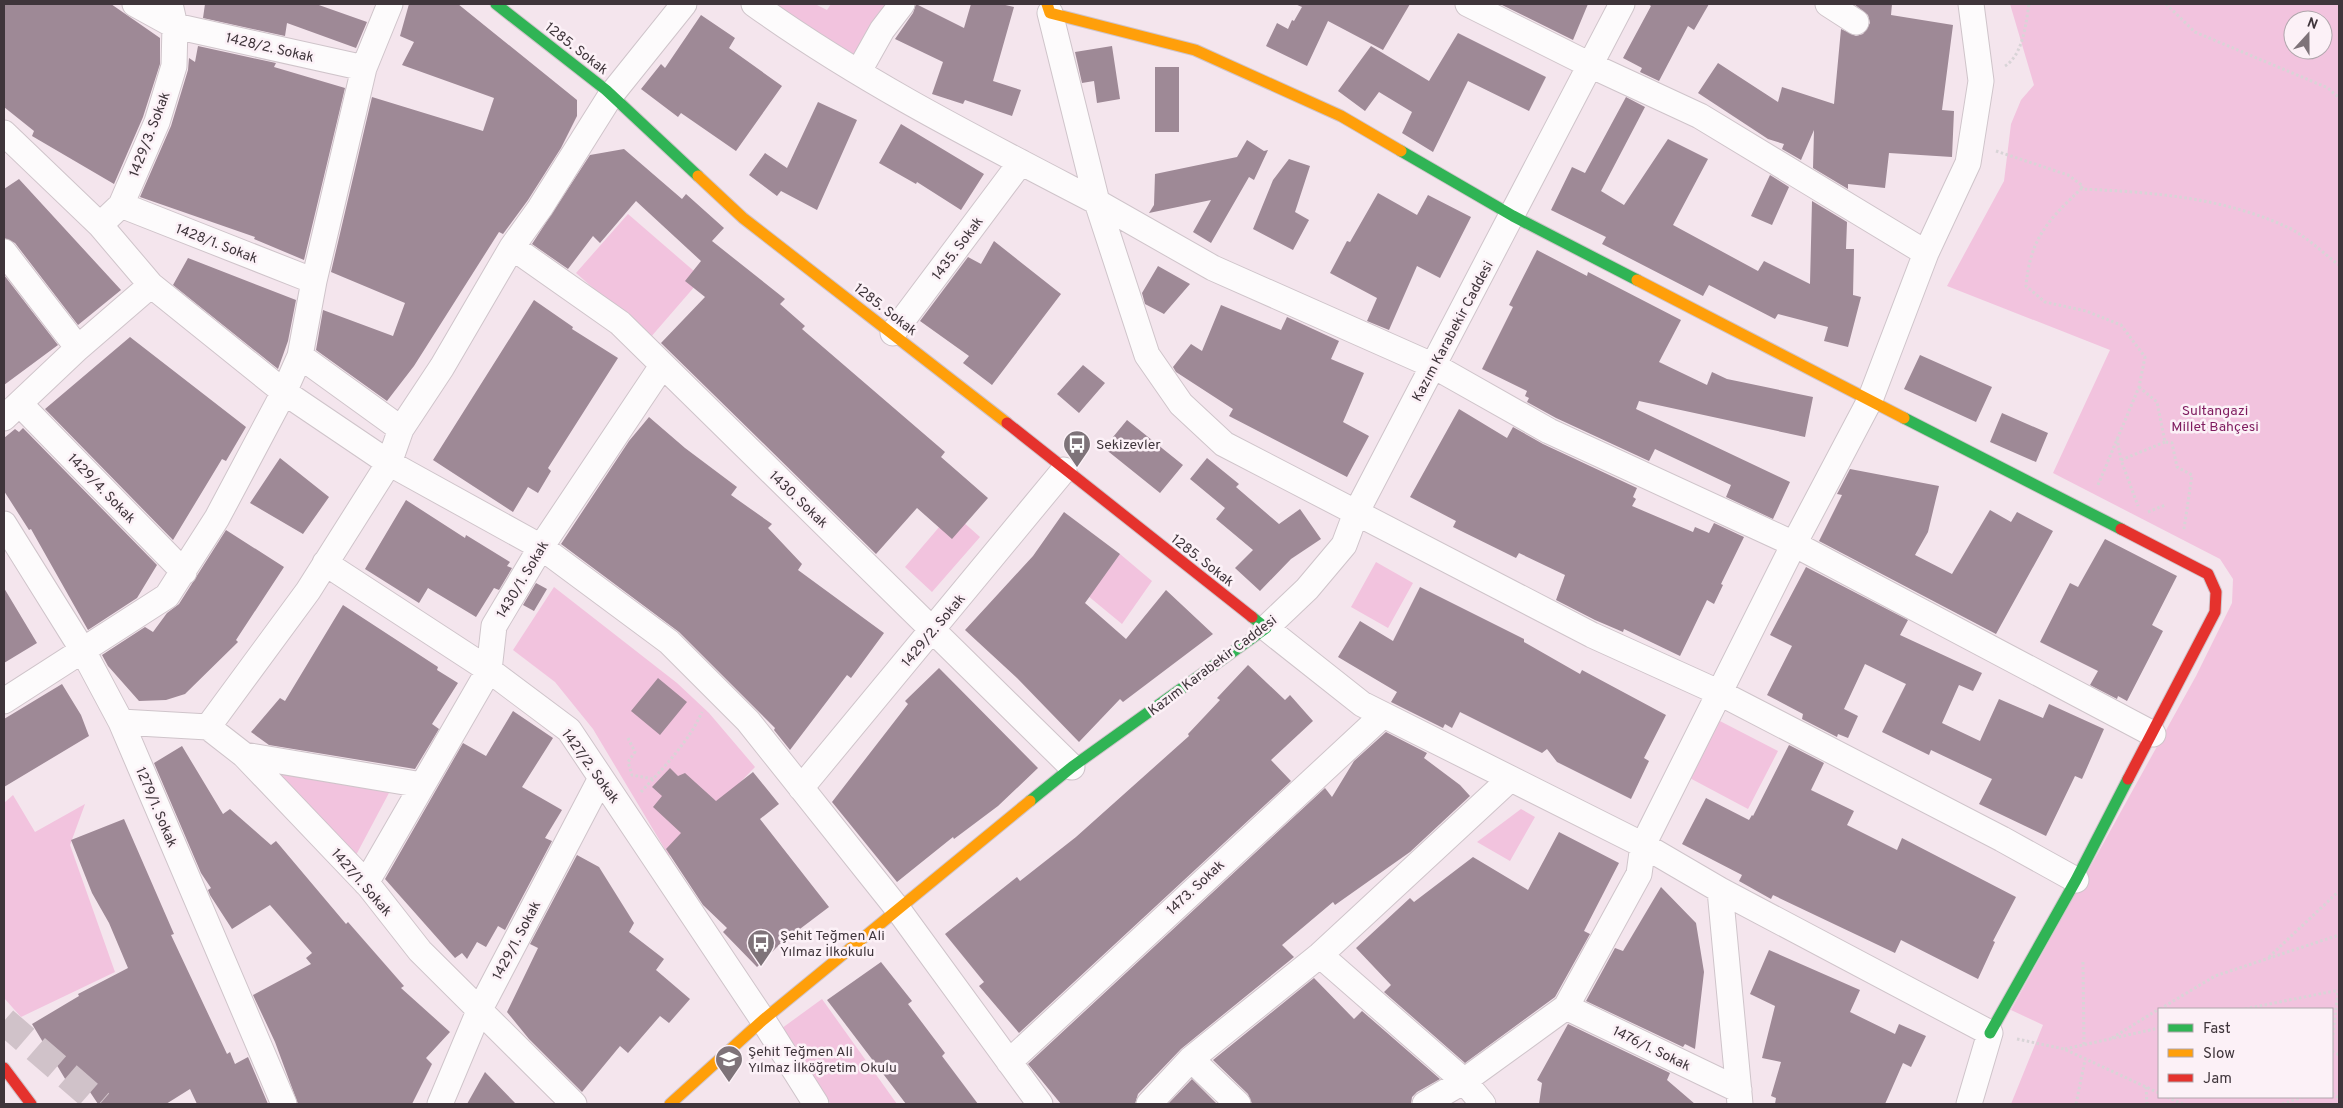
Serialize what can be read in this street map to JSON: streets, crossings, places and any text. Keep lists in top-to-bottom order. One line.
{"streets":{"street":["1428/2. Sokak","1285. Sokak","1429/3. Sokak","1428/1. Sokak","1435. Sokak","Kazım Karabekir Caddesi","1429/4. Sokak","1430. Sokak","1430/1. Sokak","1429/2. Sokak","1427/2. Sokak","1279/1. Sokak","1427/1. Sokak","1473. Sokak","1429/1. Sokak","1476/1. Sokak"]},"crossings":[["1428/2. Sokak","1429/3. Sokak"],["1285. Sokak","1435. Sokak"],["1285. Sokak","Kazım Karabekir Caddesi"],["1285. Sokak","1429/2. Sokak"],["1429/3. Sokak","1428/1. Sokak"],["Kazım Karabekir Caddesi","1430. Sokak"],["Kazım Karabekir Caddesi","1427/2. Sokak"],["1430. Sokak","1430/1. Sokak"],["1430. Sokak","1429/2. Sokak"],["1430/1. Sokak","1427/2. Sokak"],["1430/1. Sokak","1427/1. Sokak"],["1427/2. Sokak","1429/1. Sokak"],["1427/1. Sokak","1429/1. Sokak"]],"parks":["Sultangazi Millet Bahçesi"],"places":{"bus stop":["Sekizevler","Şehit Teğmen Ali Yılmaz İlkokulu"],"school or university":["Şehit Teğmen Ali Yılmaz İlköğretim Okulu"]},"legend":["Fast","Slow","Jam"],"north":"top"}
